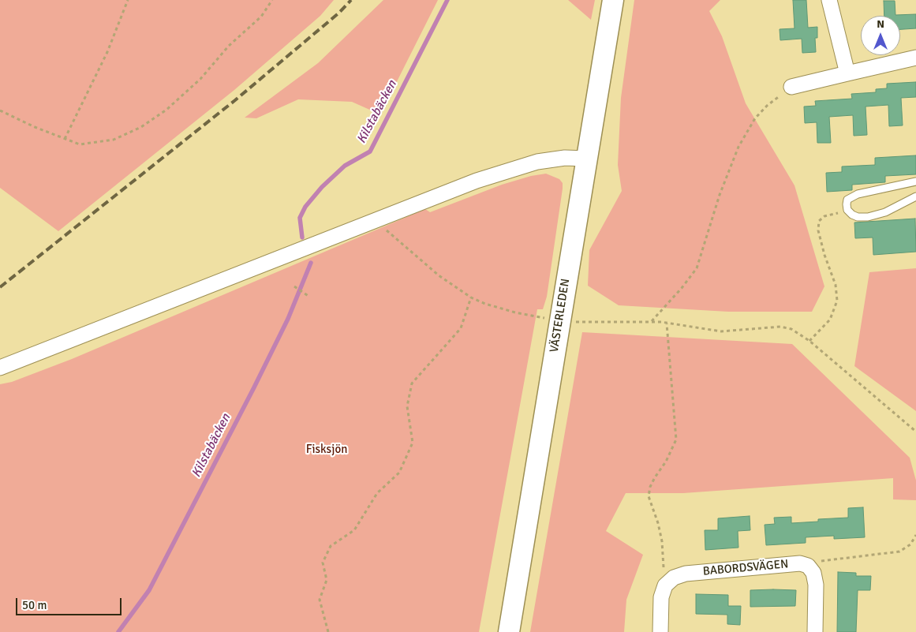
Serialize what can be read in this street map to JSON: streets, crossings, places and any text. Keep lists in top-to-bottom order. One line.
{"streets":{"street":["VÄSTERLEDEN","BABORDSVÄGEN"]},"water":["Kilstabäcken"],"parks":["Fisksjön"],"scale_bar":"50 m","north":"top"}
